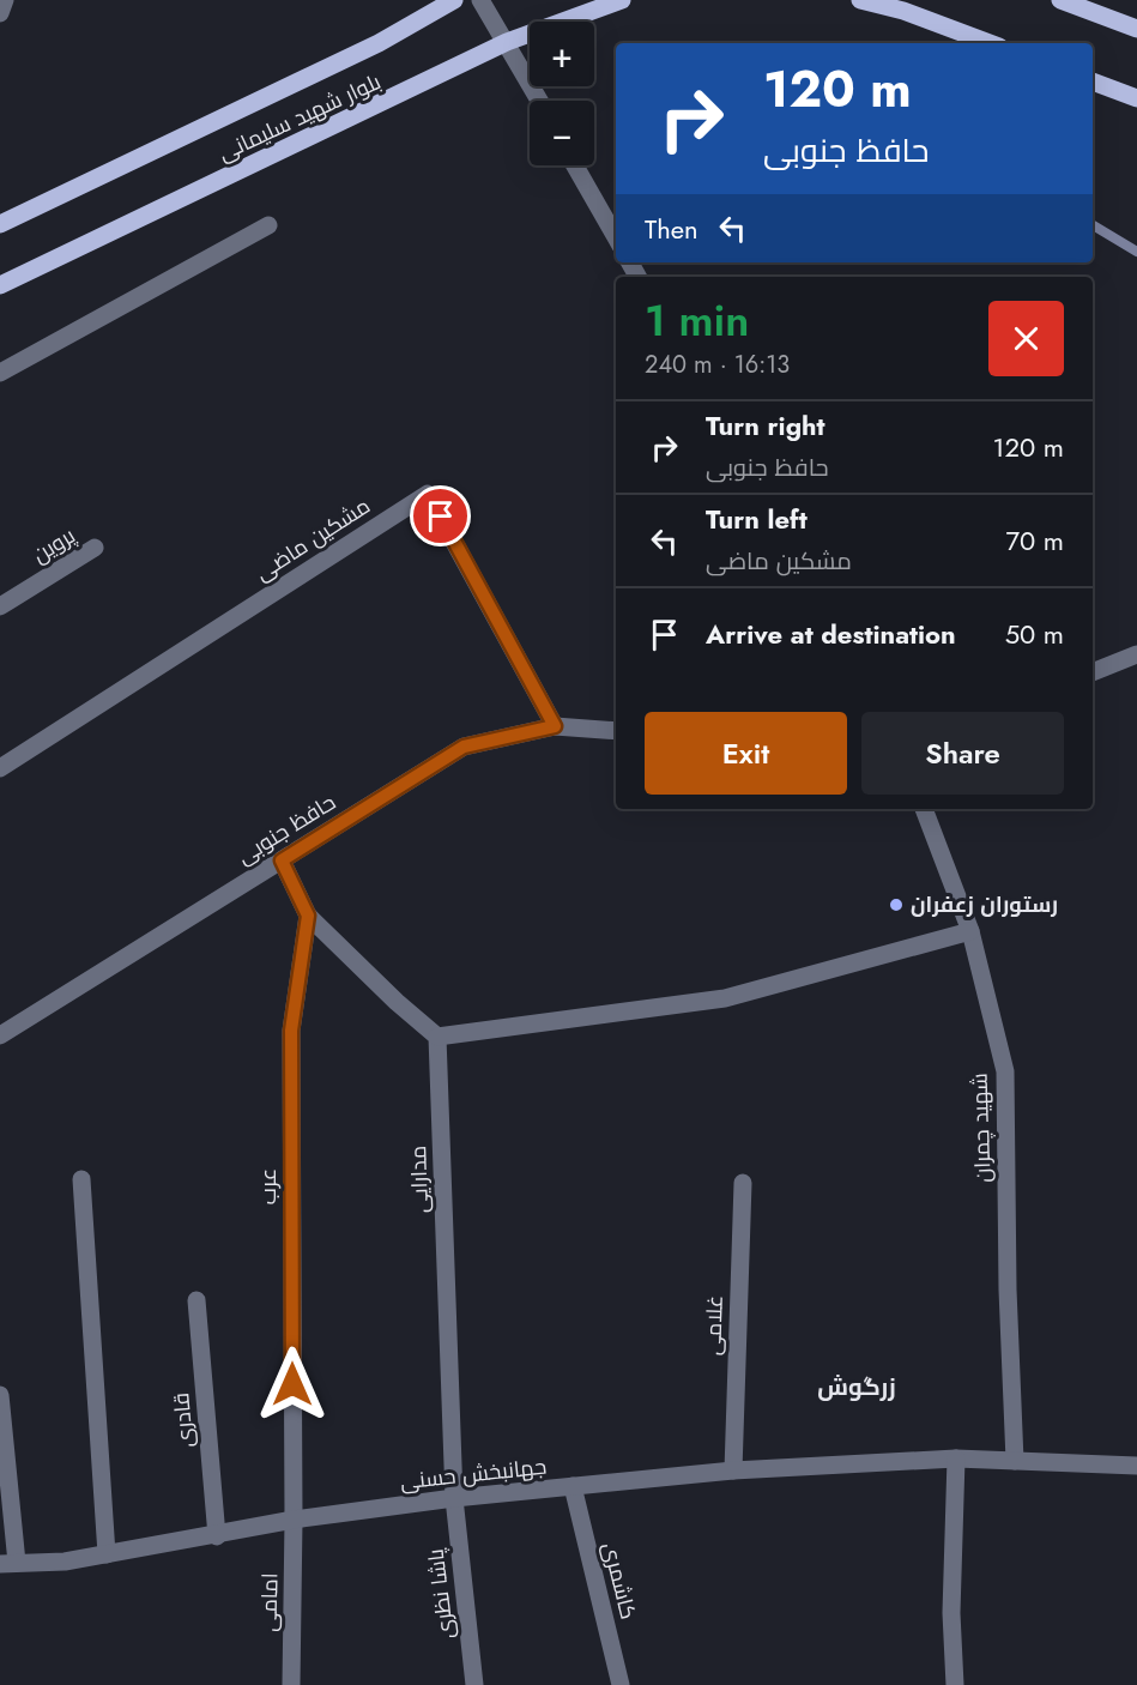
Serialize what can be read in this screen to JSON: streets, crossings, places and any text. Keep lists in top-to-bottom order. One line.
{"streets":{"main road":["بلوار شهید سلیمانی"],"street":["مشکین ماضی","پروین","حافظ جنوبی","شهید چمران","مدارایی","عرب","غلامی","قادری","جهانبخش حسنی","کاشمری","پاشا نظری","امامی"]},"crossings":[["مشکین ماضی","حافظ جنوبی"],["مدارایی","جهانبخش حسنی"],["مدارایی","پاشا نظری"],["عرب","جهانبخش حسنی"],["عرب","امامی"],["غلامی","جهانبخش حسنی"],["قادری","جهانبخش حسنی"],["جهانبخش حسنی","کاشمری"],["جهانبخش حسنی","پاشا نظری"],["جهانبخش حسنی","امامی"]],"districts":["زرگوش"],"places":["رستوران زعفران"],"page":{"map_buttons":["+","−"],"turn":["120 m","حافظ جنوبی"],"then":"Then","heading":["1 min","240 m · 16:13"],"list":[{"name":"Turn right","note":"حافظ جنوبی","value":"120 m"},{"name":"Turn left","note":"مشکین ماضی","value":"70 m"},{"name":"Arrive at destination","value":"50 m"}],"buttons":["Exit","Share"]}}
